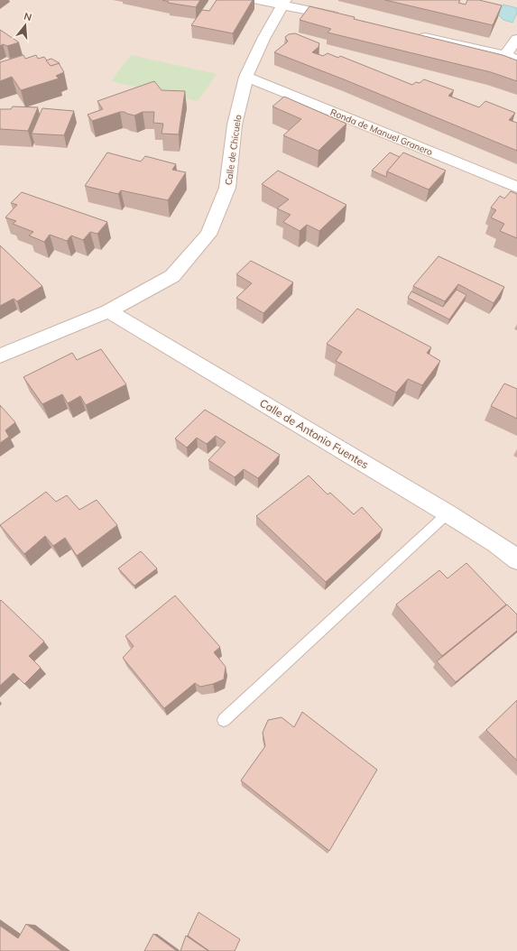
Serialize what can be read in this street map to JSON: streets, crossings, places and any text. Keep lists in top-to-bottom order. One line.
{"streets":{"street":["Ronda de Manuel Granero","Calle de Chicuelo","Calle de Antonio Fuentes"]},"crossings":[["Ronda de Manuel Granero","Calle de Chicuelo"],["Calle de Chicuelo","Calle de Antonio Fuentes"]],"north":"top"}
